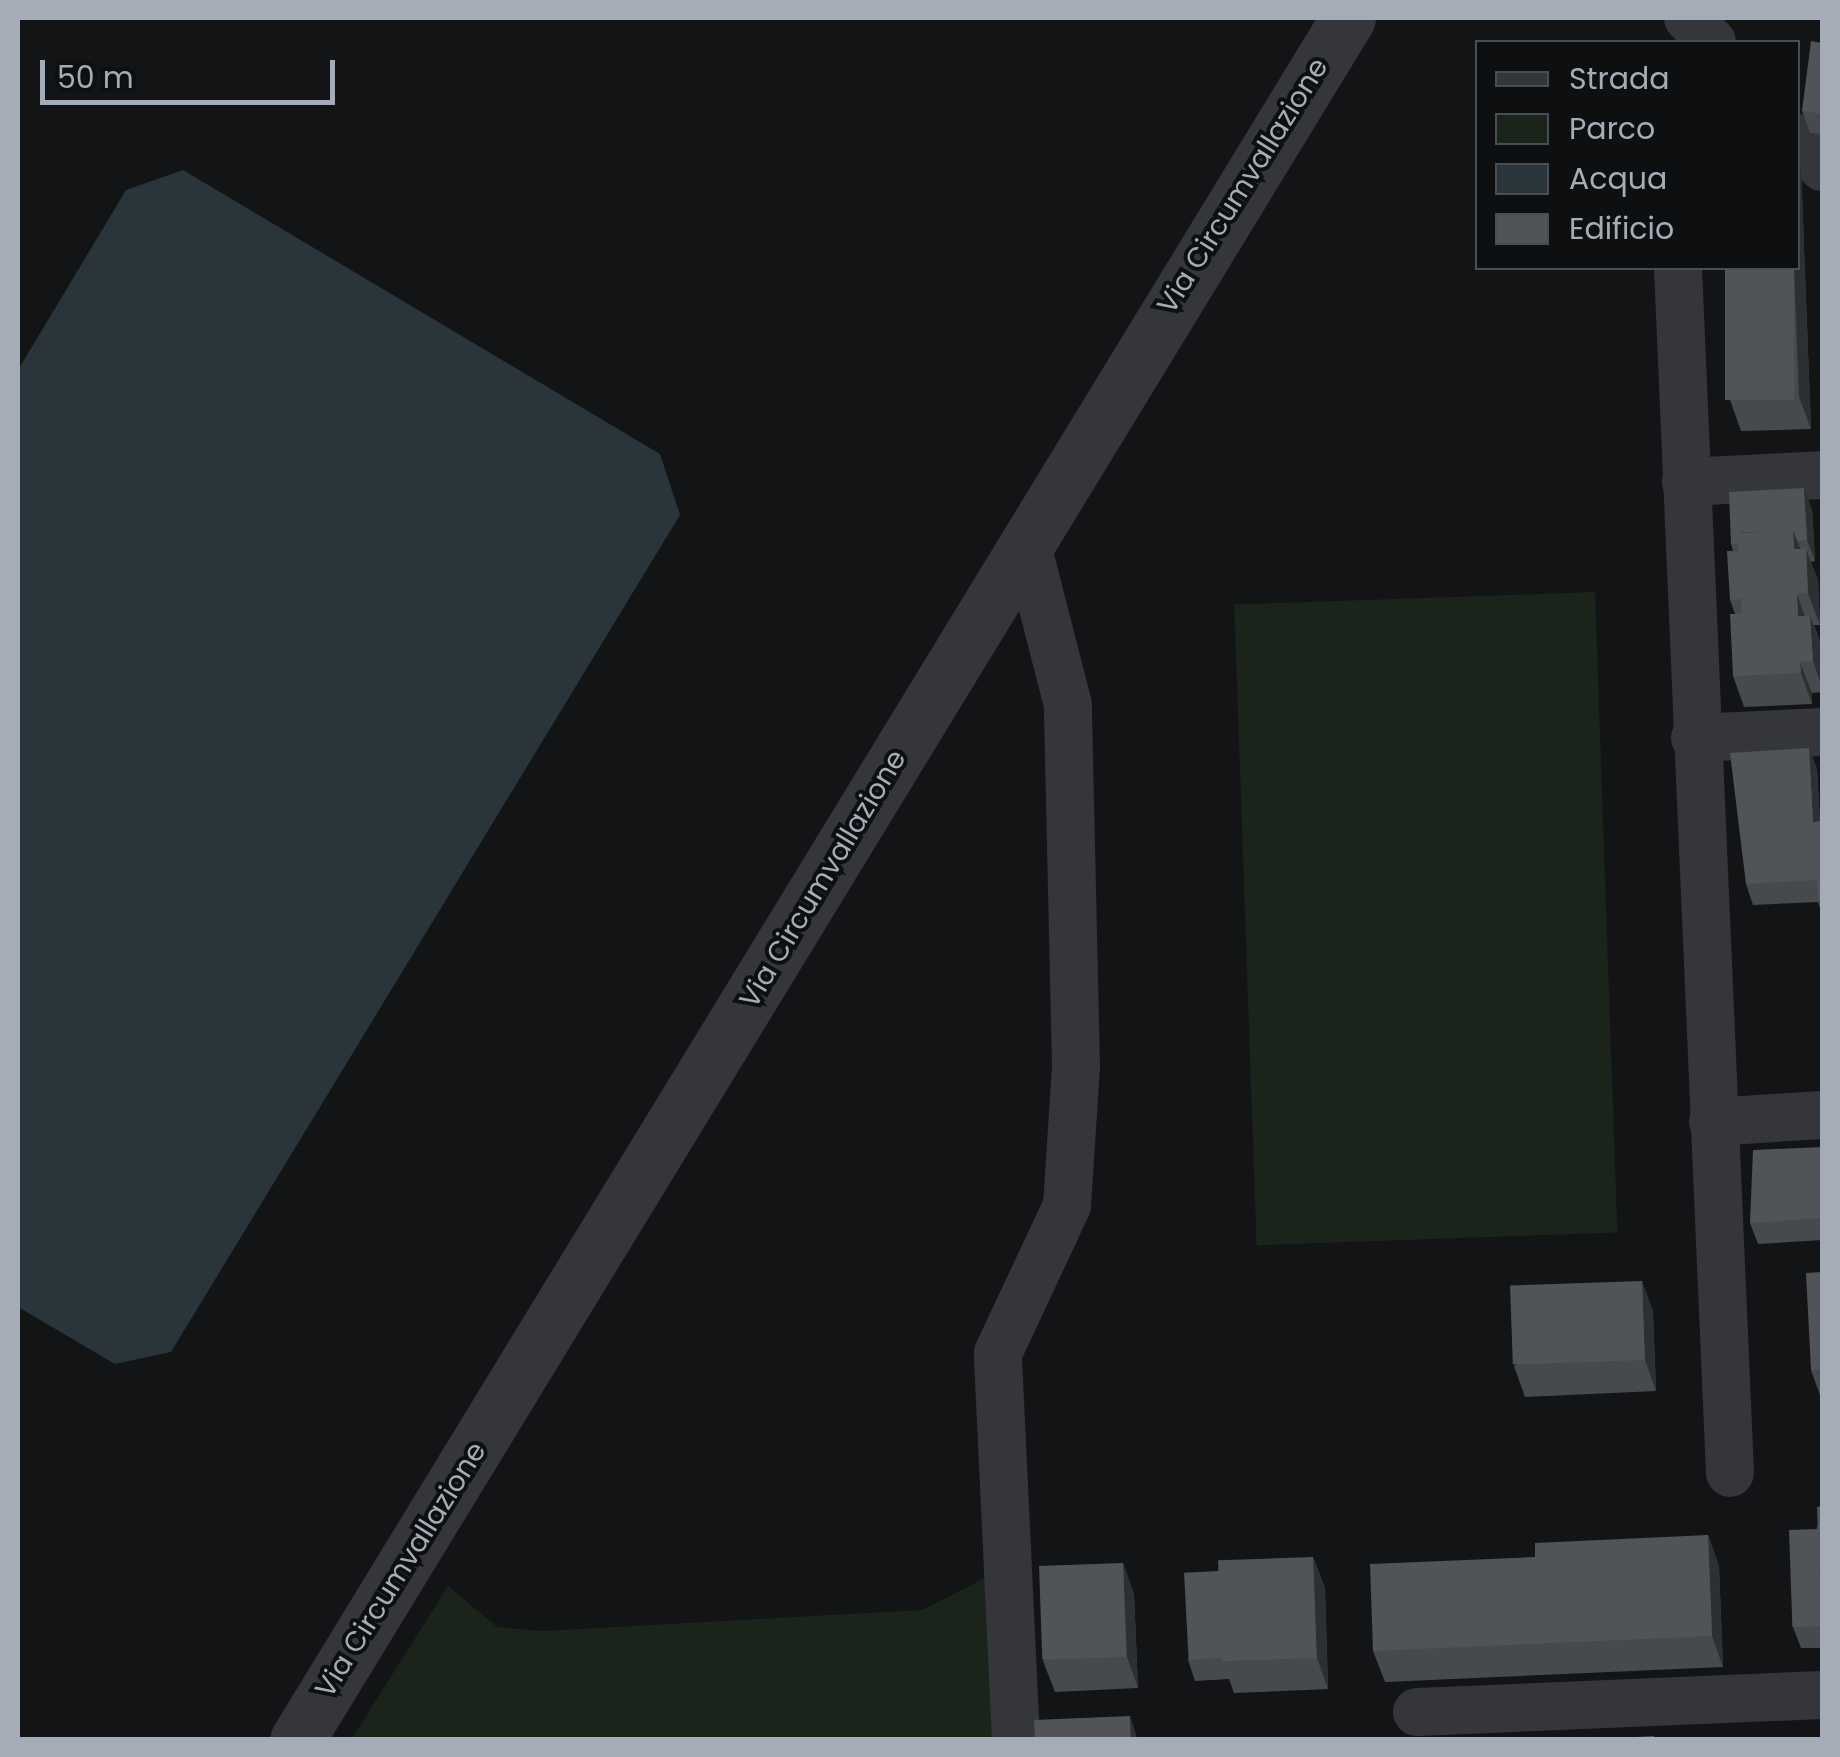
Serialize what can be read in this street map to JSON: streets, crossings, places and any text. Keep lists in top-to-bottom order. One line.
{"streets":{"street":["Via Circumvallazione"]},"legend":["Strada","Parco","Acqua","Edificio"],"scale_bar":"50 m"}
